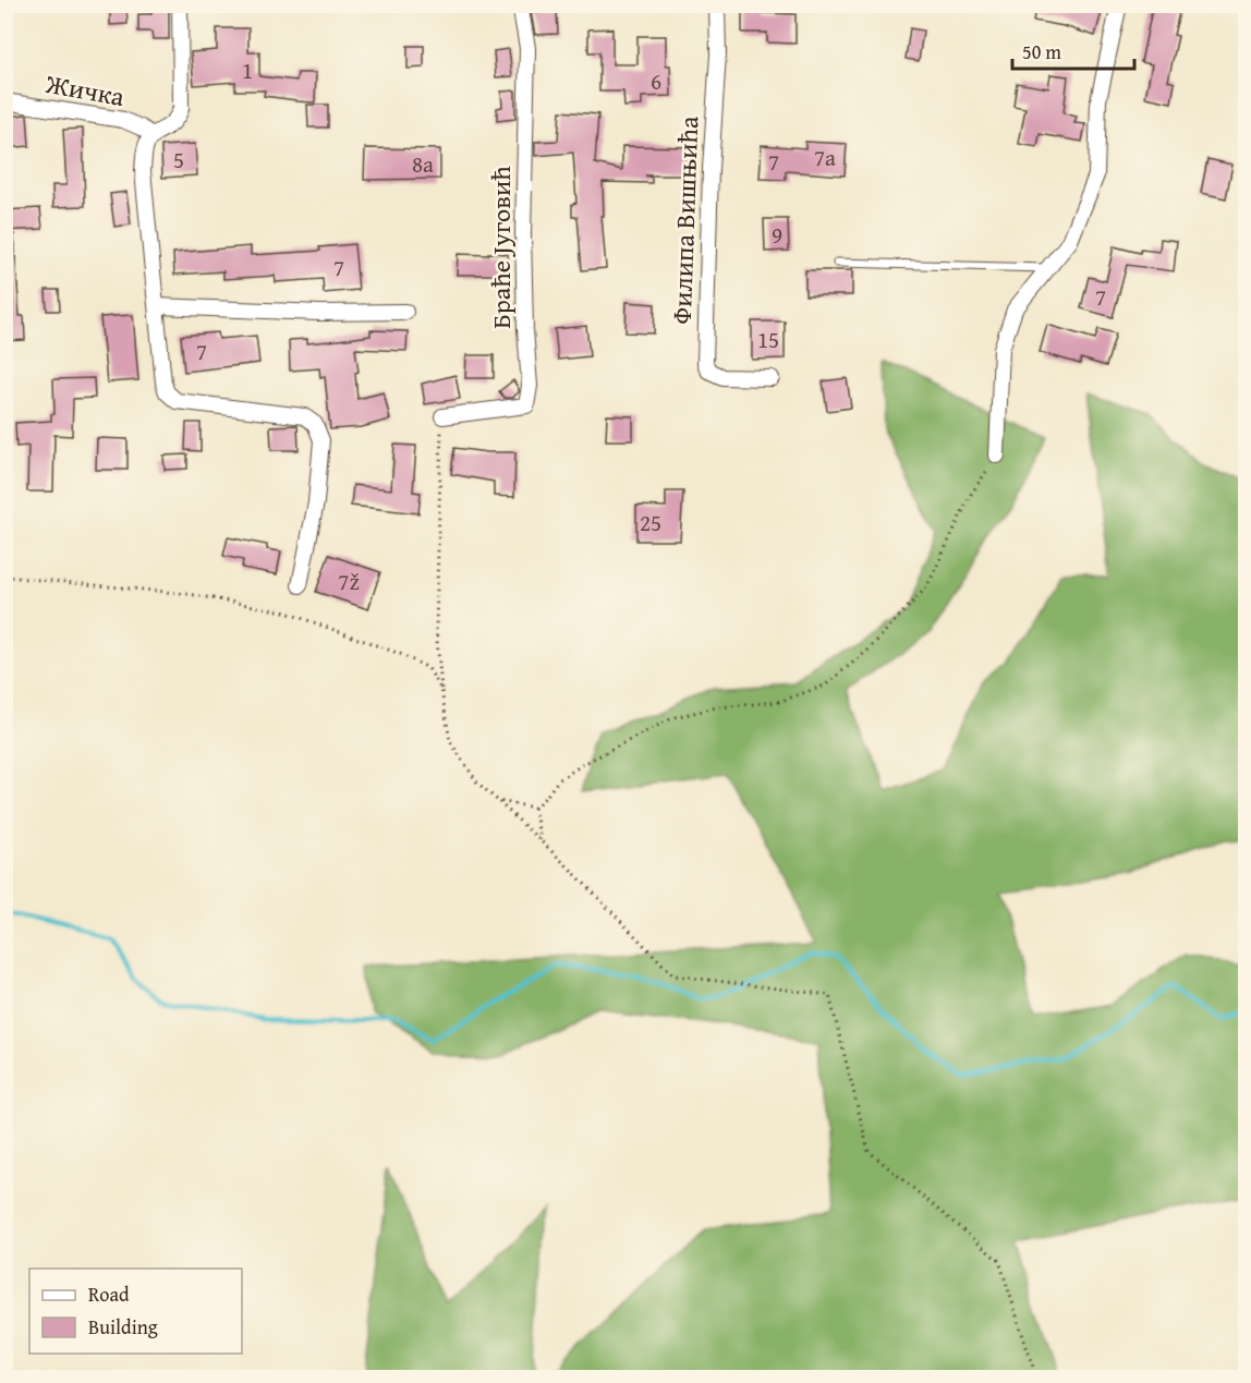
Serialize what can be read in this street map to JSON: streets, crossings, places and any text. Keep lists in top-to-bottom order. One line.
{"streets":{"street":["Жичка","Филипа Вишњића","Браће Југовић"]},"house_numbers":["1","6","7a","5","7","8a","9","7","7","15","7","25","7ž"],"legend":["Road","Building"],"scale_bar":"50 m"}
